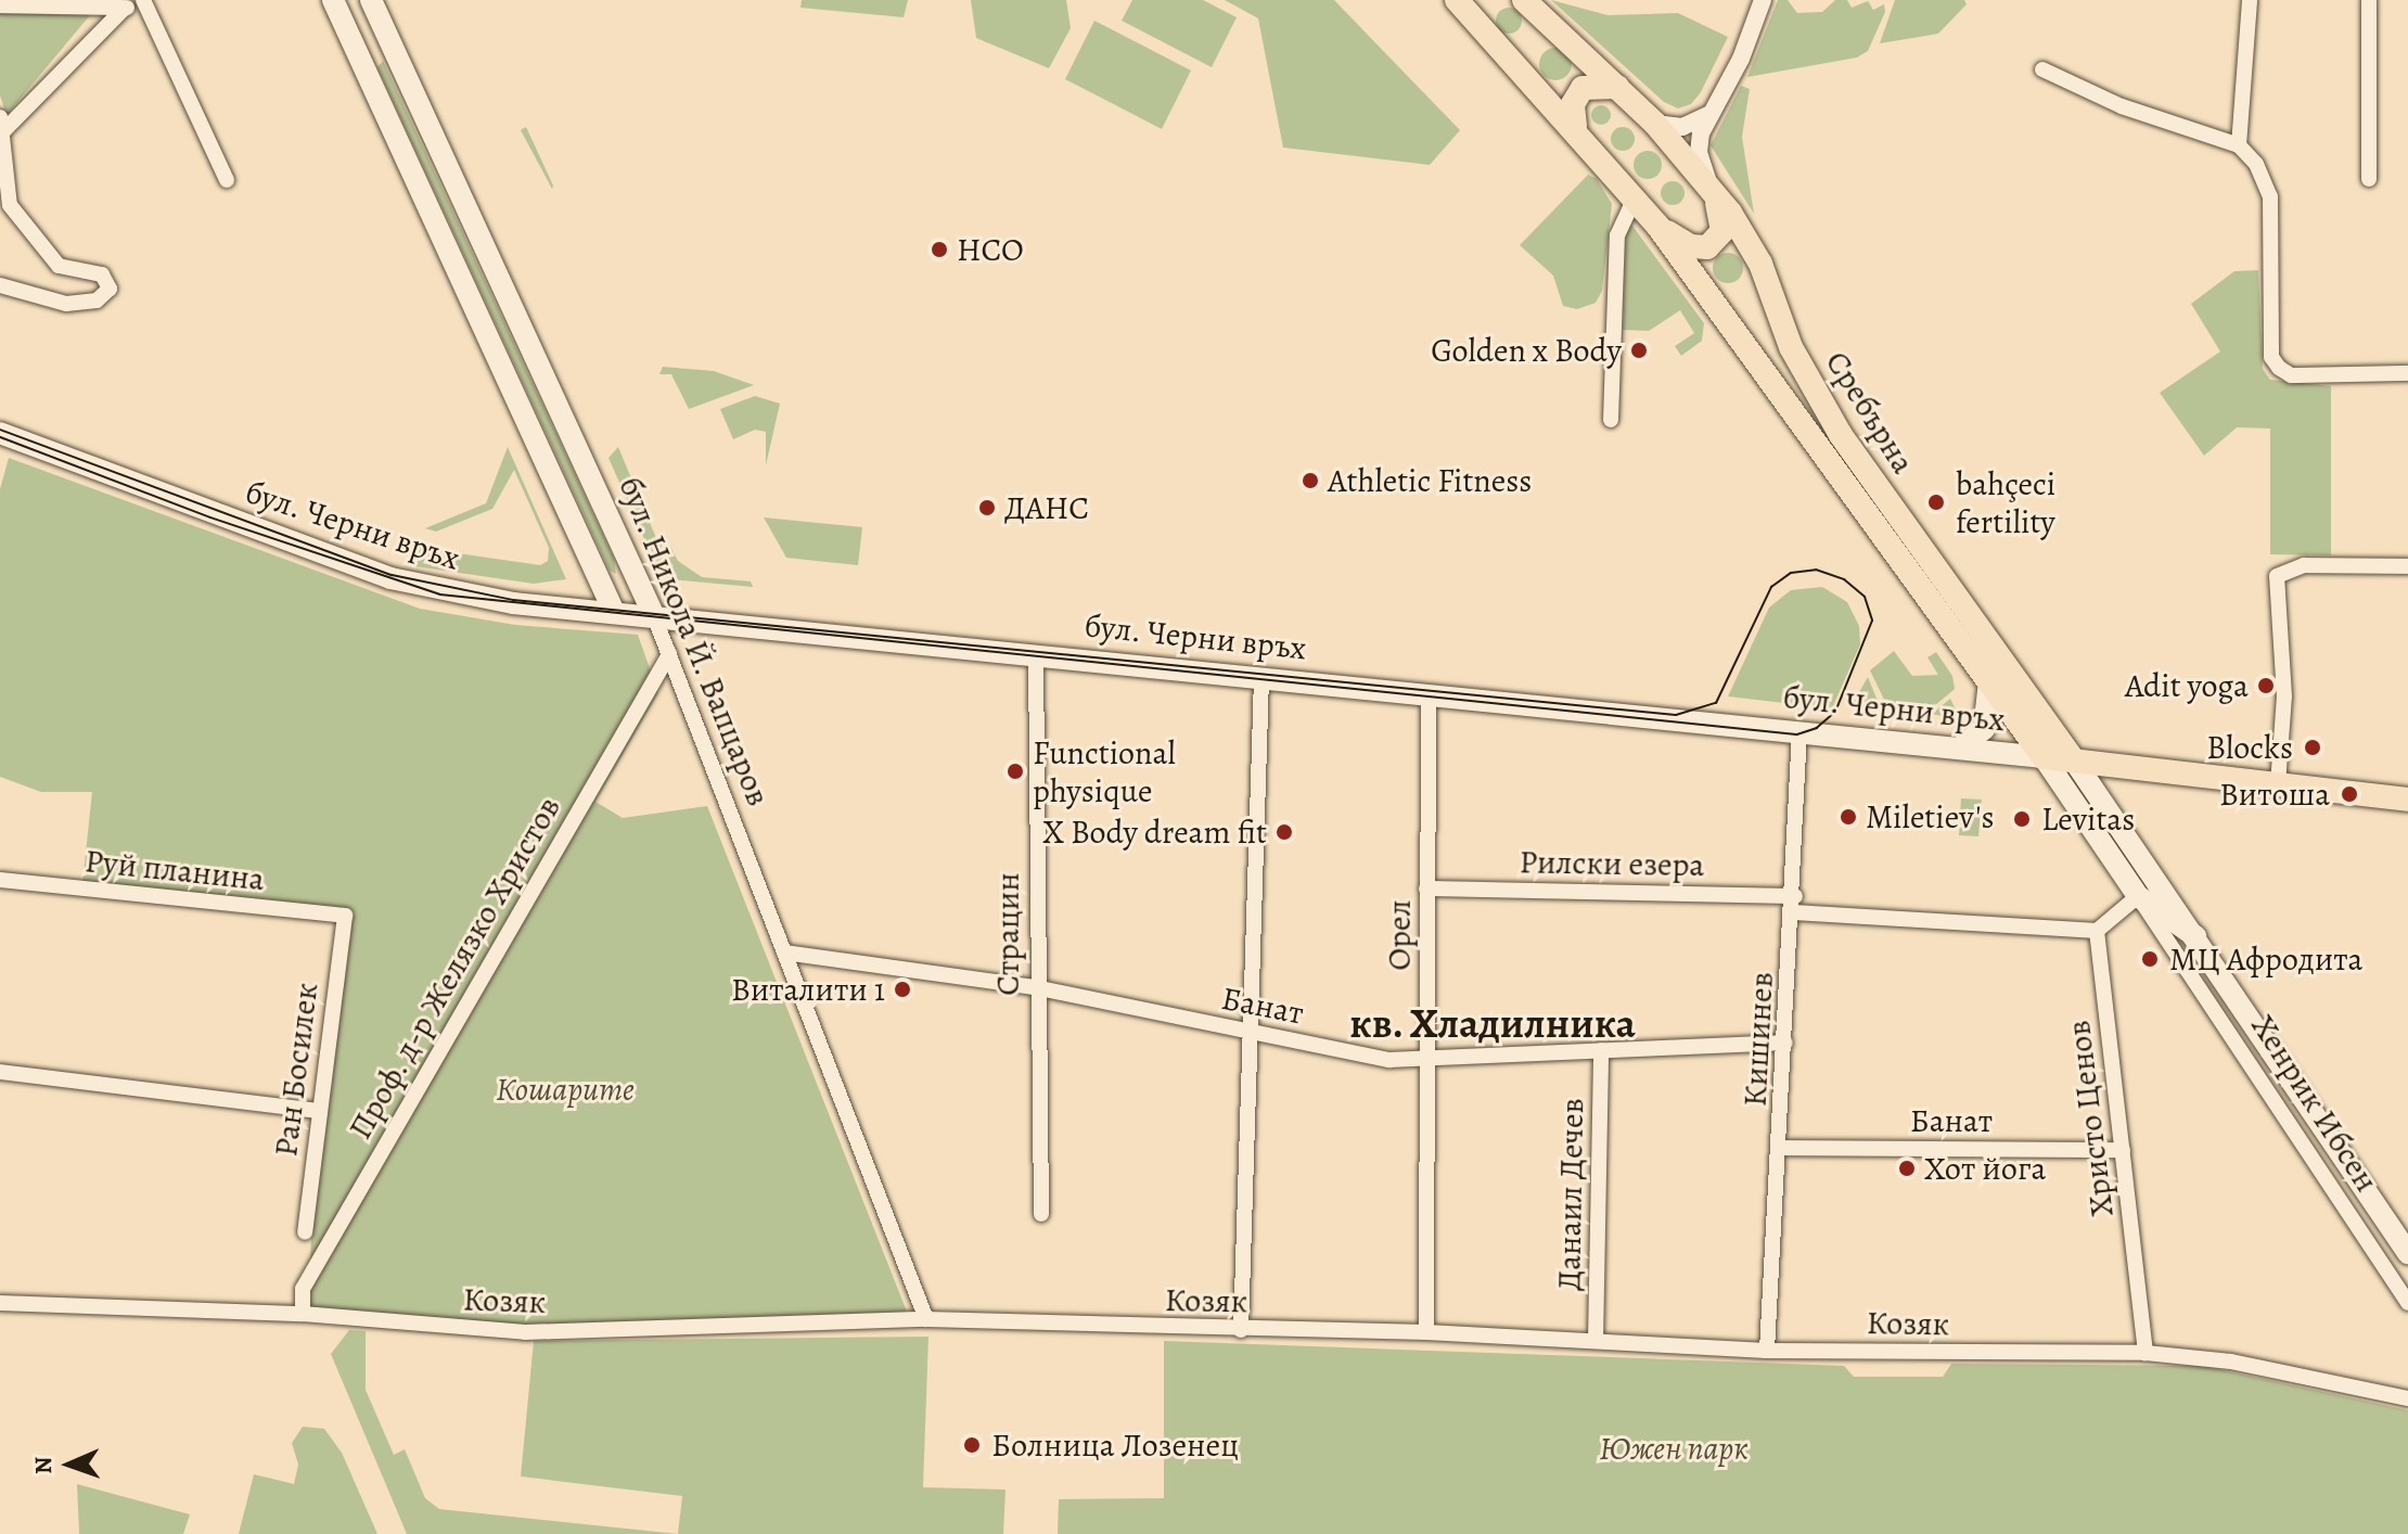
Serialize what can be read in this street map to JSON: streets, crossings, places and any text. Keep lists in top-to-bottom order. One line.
{"streets":{"main road":["Сребърна","бул. Черни връх","бул. Никола Й. Вапцаров","Хенрик Ибсен"],"street":["Рилски езера","Руй планина","Страцин","Орел","Проф. д-р Желязко Христов","Банат","Кишинев","Ран Босилек","Христо Ценов","Данаил Дечев","Козяк"]},"crossings":[["Сребърна","бул. Черни връх"],["Сребърна","Хенрик Ибсен"],["бул. Черни връх","бул. Никола Й. Вапцаров"],["бул. Черни връх","Страцин"],["бул. Черни връх","Орел"],["бул. Черни връх","Кишинев"],["бул. Черни връх","Хенрик Ибсен"],["бул. Никола Й. Вапцаров","Проф. д-р Желязко Христов"],["бул. Никола Й. Вапцаров","Банат"],["бул. Никола Й. Вапцаров","Козяк"],["Рилски езера","Орел"],["Рилски езера","Кишинев"],["Рилски езера","Христо Ценов"],["Руй планина","Ран Босилек"],["Страцин","Банат"],["Орел","Банат"],["Орел","Козяк"],["Проф. д-р Желязко Христов","Козяк"],["Банат","Кишинев"],["Банат","Христо Ценов"],["Банат","Данаил Дечев"],["Кишинев","Козяк"],["Христо Ценов","Козяк"],["Данаил Дечев","Козяк"]],"districts":["кв. Хладилника"],"parks":["Кошарите","Южен парк"],"places":["НСО","Golden x Body","Athletic Fitness","bahçeci fertility","ДАНС","Adit yoga","Blocks","Functional physique","Витоша","Miletiev's","Levitas","X Body dream fit","МЦ Афродита","Виталити 1","Хот йога","Болница Лозенец"],"north":"left"}
